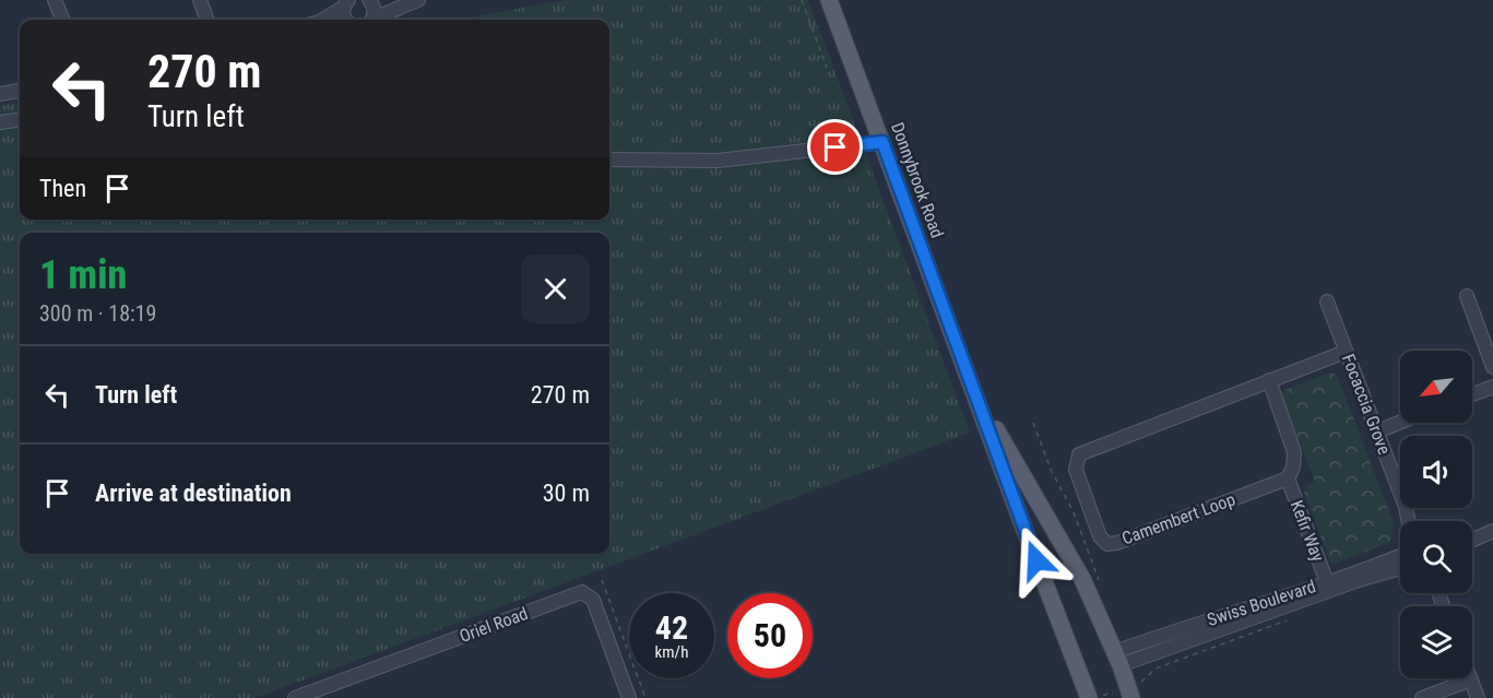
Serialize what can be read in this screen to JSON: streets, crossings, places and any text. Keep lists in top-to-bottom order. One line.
{"streets":{"main road":["Donnybrook Road"],"street":["Focaccia Grove","Camembert Loop","Kefir Way","Swiss Boulevard","Oriel Road"]},"crossings":[["Donnybrook Road","Swiss Boulevard"],["Focaccia Grove","Camembert Loop"],["Camembert Loop","Kefir Way"],["Kefir Way","Swiss Boulevard"]],"north":"bottom left","page":{"turn":["270 m","Turn left"],"then":"Then","heading":["1 min","300 m · 18:19"],"list":[{"name":"Turn left","value":"270 m"},{"name":"Arrive at destination","value":"30 m"}],"speed":"42 km/h","limit":"50"}}
